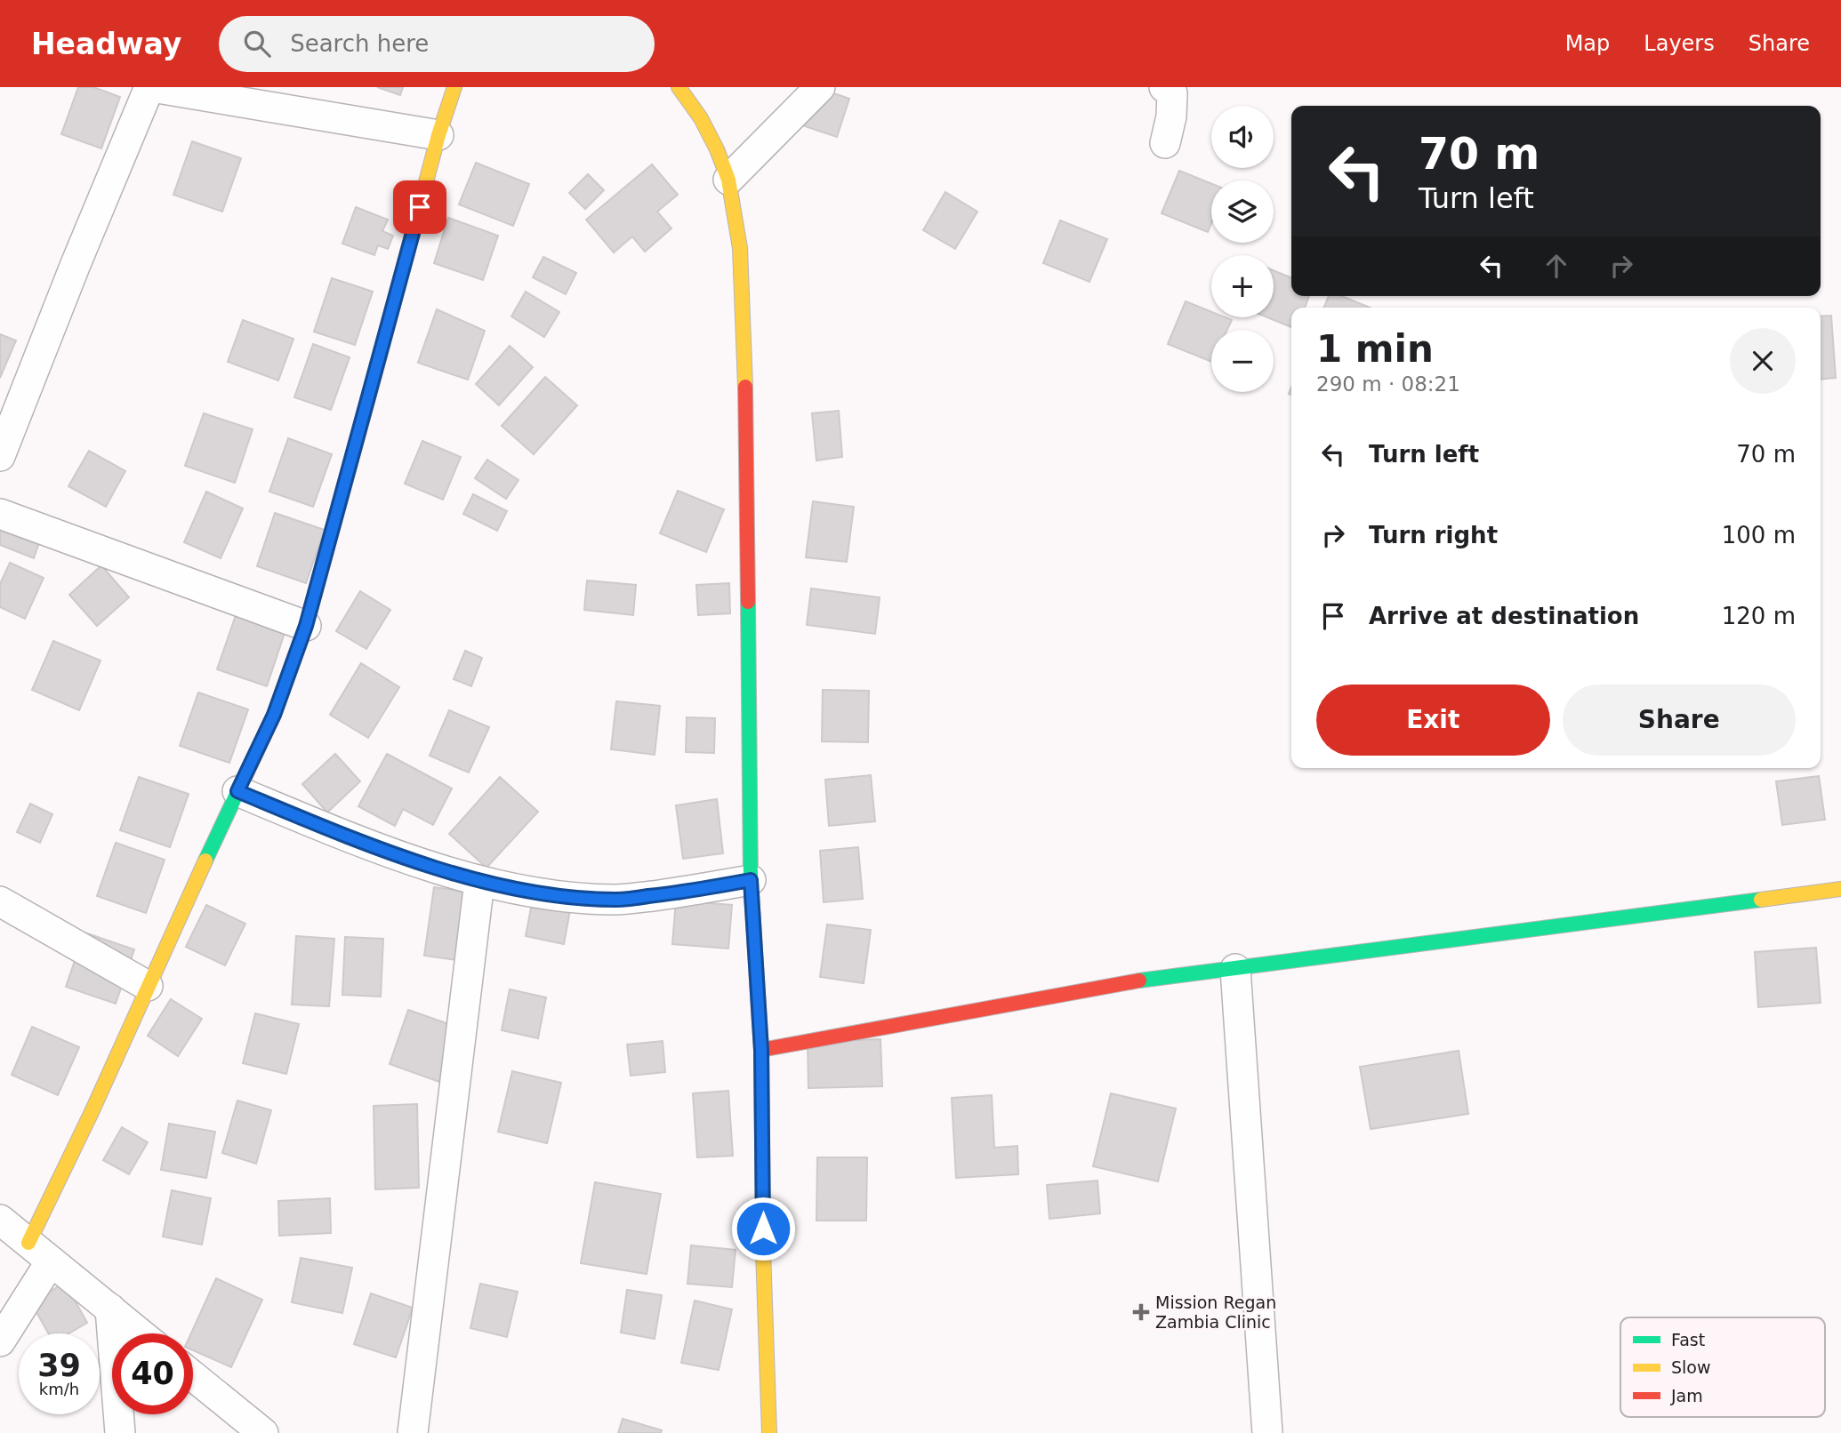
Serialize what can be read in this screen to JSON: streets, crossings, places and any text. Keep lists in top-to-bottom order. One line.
{"places":{"health":["Mission Regan Zambia Clinic"]},"legend":["Fast","Slow","Jam"],"page":{"header":"Headway","search":"Search here","nav":["Map","Layers","Share"],"map_buttons":["+","−"],"turn":["70 m","Turn left"],"heading":["1 min","290 m · 08:21"],"list":[{"name":"Turn left","value":"70 m"},{"name":"Turn right","value":"100 m"},{"name":"Arrive at destination","value":"120 m"}],"buttons":["Exit","Share"],"speed":"39 km/h","limit":"40"}}
